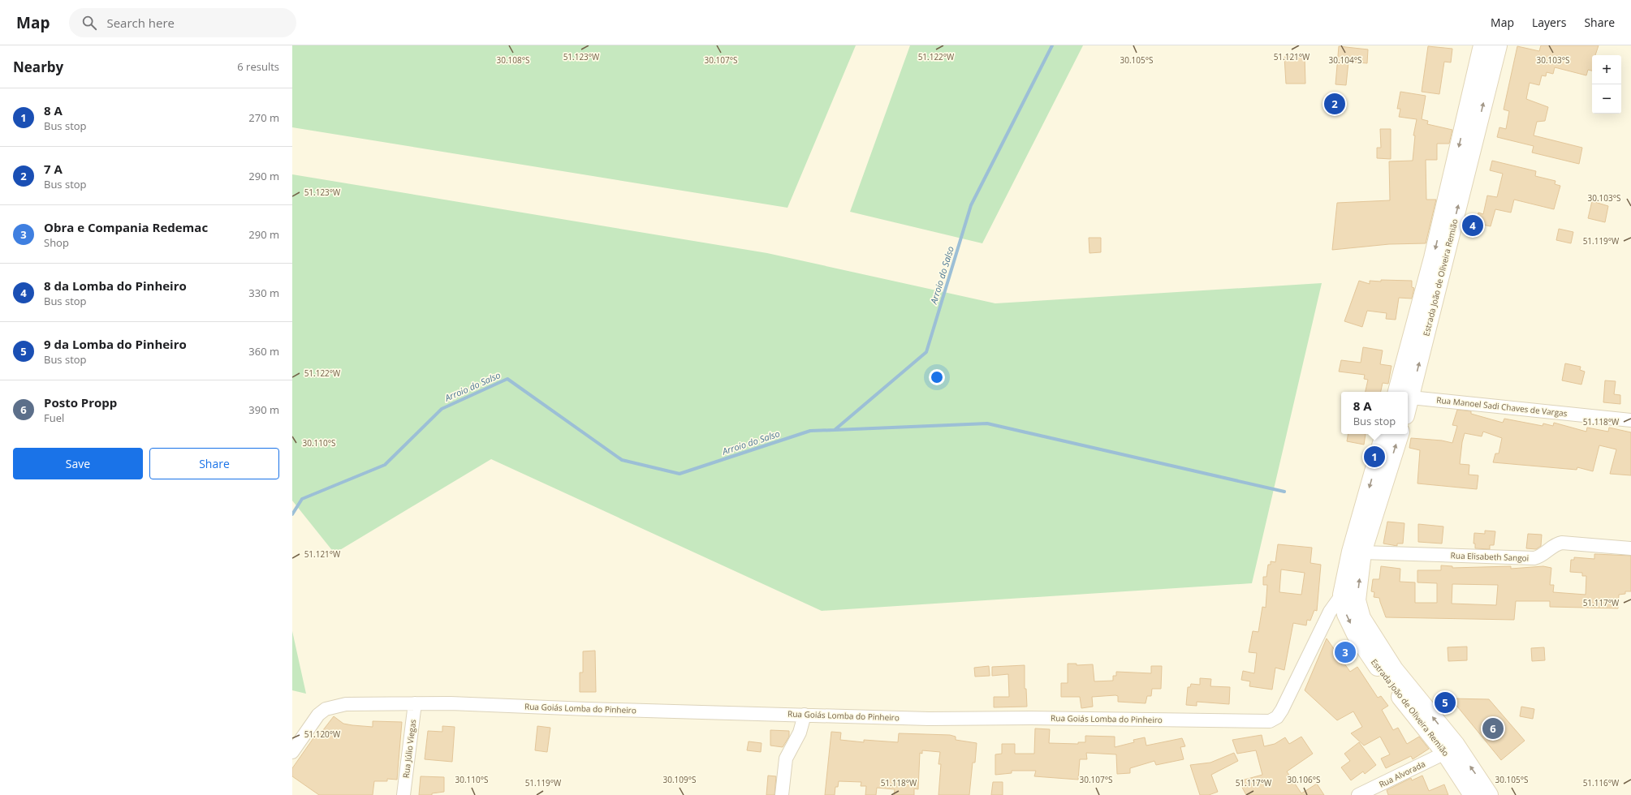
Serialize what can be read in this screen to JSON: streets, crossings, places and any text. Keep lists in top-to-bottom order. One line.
{"streets":{"main road":["Estrada João de Oliveira Remião"],"street":["Rua Manoel Sadi Chaves de Vargas","Rua Elisabeth Sangoi","Rua Goiás Lomba do Pinheiro","Rua Júlio Viegas","Rua Alvorada"]},"crossings":[["Estrada João de Oliveira Remião","Rua Elisabeth Sangoi"],["Estrada João de Oliveira Remião","Rua Goiás Lomba do Pinheiro"],["Estrada João de Oliveira Remião","Rua Alvorada"],["Rua Goiás Lomba do Pinheiro","Rua Júlio Viegas"]],"water":["Arroio do Salso"],"page":{"header":"Map","search":"Search here","nav":["Map","Layers","Share"],"heading":["Nearby","6 results"],"map_buttons":["+","−"],"list":[{"mark":"1","name":"8 A","note":"Bus stop","value":"270 m"},{"mark":"2","name":"7 A","note":"Bus stop","value":"290 m"},{"mark":"3","name":"Obra e Compania Redemac","note":"Shop","value":"290 m"},{"mark":"4","name":"8 da Lomba do Pinheiro","note":"Bus stop","value":"330 m"},{"mark":"5","name":"9 da Lomba do Pinheiro","note":"Bus stop","value":"360 m"},{"mark":"6","name":"Posto Propp","note":"Fuel","value":"390 m"}],"pins":["2","4","1","3","5","6"],"popup":["8 A","Bus stop"],"buttons":["Save","Share"]},"coordinates":["51.123°W","51.122°W","51.121°W","30.108°S","30.107°S","30.105°S","30.104°S","30.103°S","51.119°W","51.118°W","30.110°S","51.117°W","51.120°W","30.109°S","30.106°S","51.116°W"]}
